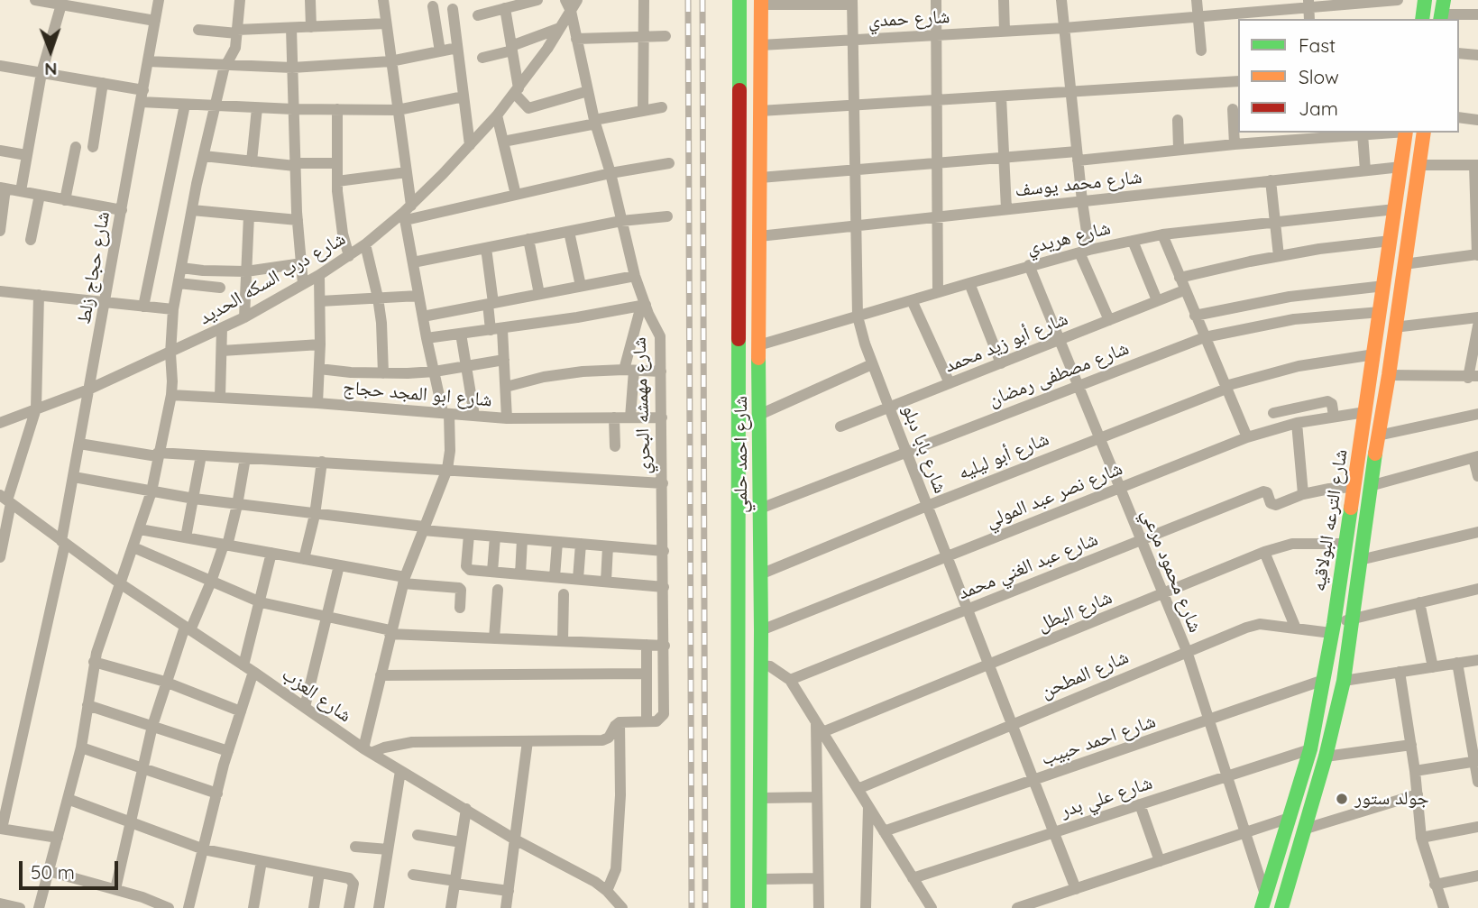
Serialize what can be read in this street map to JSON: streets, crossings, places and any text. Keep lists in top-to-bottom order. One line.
{"streets":{"main road":["شارع احمد حلمي","شارع الترعه البولاقيه"],"street":["شارع حمدي","شارع محمد يوسف","شارع هريدي","شارع حجاج زلط","شارع درب السكه الحديد","شارع أبو زيد محمد","شارع مصطفى رمضان","شارع ابو المجد حجاج","شارع مهمشه البحري","شارع بابا دبلو","شارع أبو ليليه","شارع نصر عبد المولي","شارع عبد الغني محمد","شارع محمود مرعي","شارع البطل","شارع المطحن","شارع العزب","شارع احمد حبيب","شارع علي بدر"]},"crossings":[["شارع حمدي","شارع بابا دبلو"],["شارع حمدي","شارع احمد حلمي"],["شارع محمد يوسف","شارع بابا دبلو"],["شارع محمد يوسف","شارع احمد حلمي"],["شارع محمد يوسف","شارع الترعه البولاقيه"],["شارع هريدي","شارع بابا دبلو"],["شارع هريدي","شارع احمد حلمي"],["شارع هريدي","شارع الترعه البولاقيه"],["شارع هريدي","شارع محمود مرعي"],["شارع حجاج زلط","شارع درب السكه الحديد"],["شارع حجاج زلط","شارع العزب"],["شارع درب السكه الحديد","شارع مهمشه البحري"],["شارع أبو زيد محمد","شارع بابا دبلو"],["شارع أبو زيد محمد","شارع محمود مرعي"],["شارع مصطفى رمضان","شارع بابا دبلو"],["شارع مصطفى رمضان","شارع احمد حلمي"],["شارع مصطفى رمضان","شارع الترعه البولاقيه"],["شارع مصطفى رمضان","شارع محمود مرعي"],["شارع ابو المجد حجاج","شارع مهمشه البحري"],["شارع بابا دبلو","شارع أبو ليليه"],["شارع بابا دبلو","شارع نصر عبد المولي"],["شارع بابا دبلو","شارع عبد الغني محمد"],["شارع بابا دبلو","شارع البطل"],["شارع بابا دبلو","شارع المطحن"],["شارع بابا دبلو","شارع احمد حبيب"],["شارع بابا دبلو","شارع علي بدر"],["شارع احمد حلمي","شارع أبو ليليه"],["شارع احمد حلمي","شارع نصر عبد المولي"],["شارع أبو ليليه","شارع الترعه البولاقيه"],["شارع أبو ليليه","شارع محمود مرعي"],["شارع نصر عبد المولي","شارع الترعه البولاقيه"],["شارع نصر عبد المولي","شارع محمود مرعي"],["شارع الترعه البولاقيه","شارع محمود مرعي"],["شارع الترعه البولاقيه","شارع البطل"],["شارع الترعه البولاقيه","شارع المطحن"],["شارع الترعه البولاقيه","شارع احمد حبيب"],["شارع الترعه البولاقيه","شارع علي بدر"],["شارع عبد الغني محمد","شارع محمود مرعي"],["شارع محمود مرعي","شارع البطل"],["شارع محمود مرعي","شارع المطحن"],["شارع محمود مرعي","شارع احمد حبيب"],["شارع محمود مرعي","شارع علي بدر"]],"places":["جولد ستور"],"legend":["Fast","Slow","Jam"],"scale_bar":"50 m","north":"bottom"}
